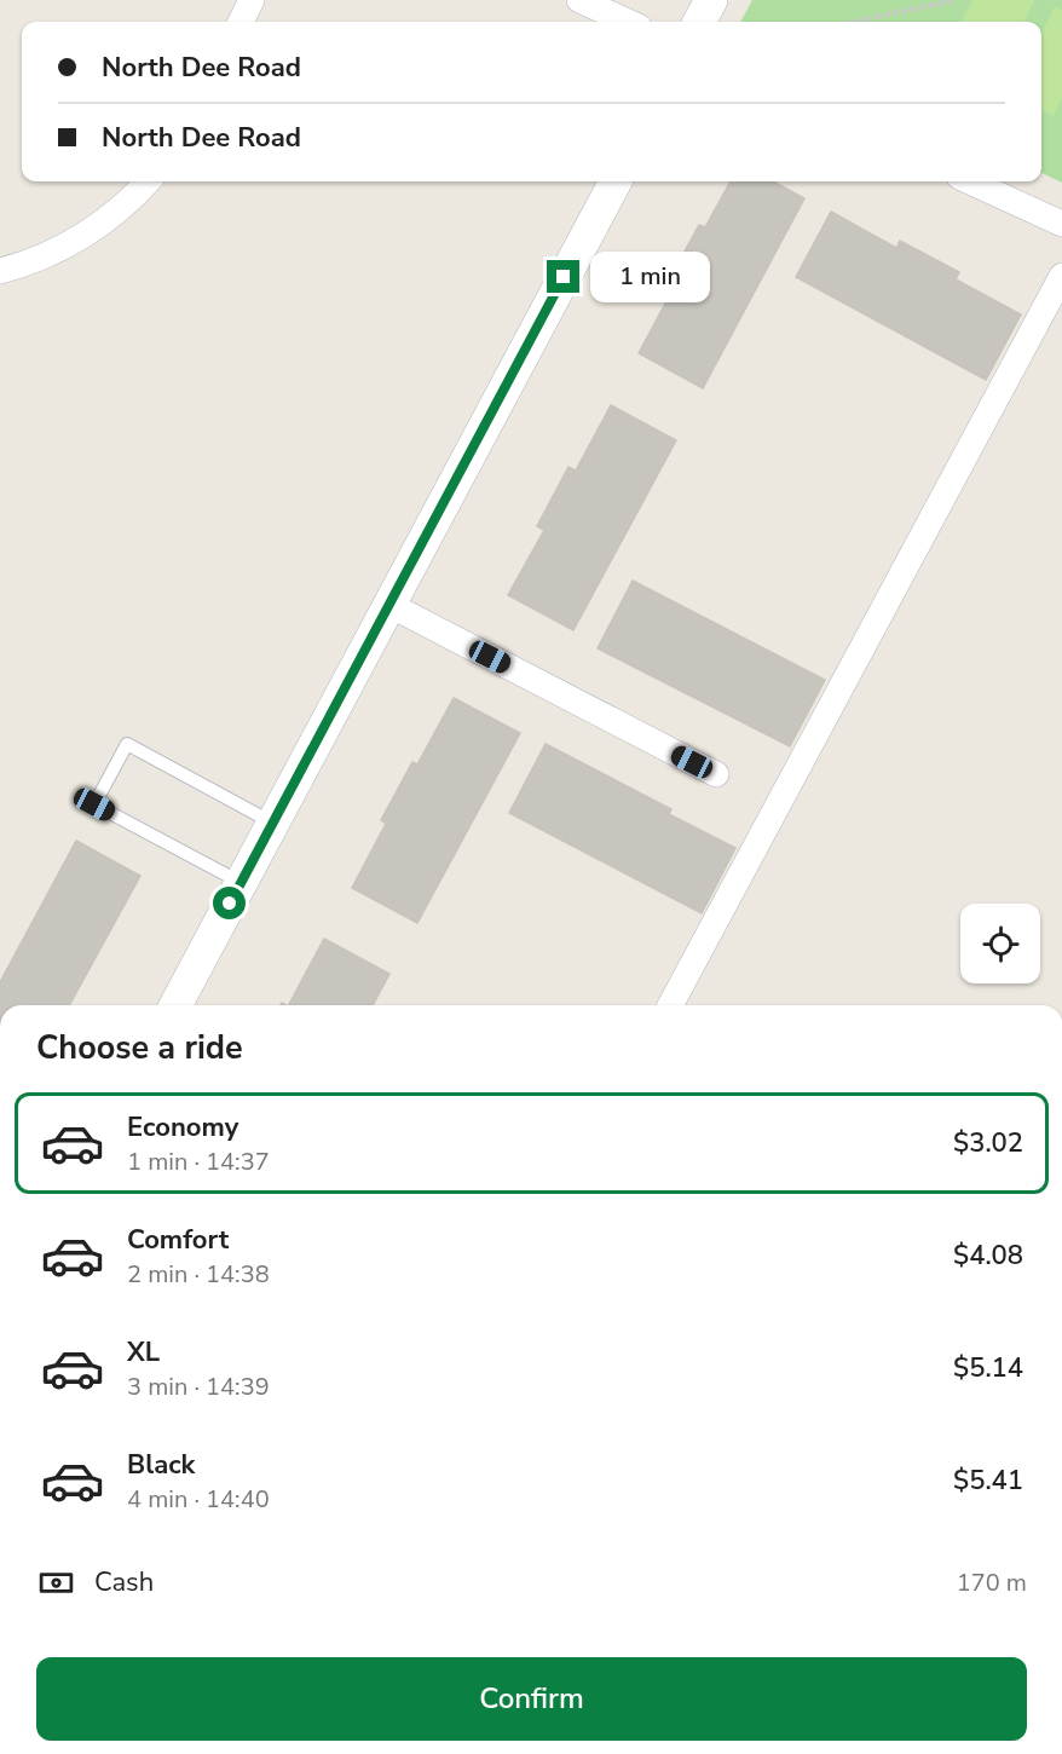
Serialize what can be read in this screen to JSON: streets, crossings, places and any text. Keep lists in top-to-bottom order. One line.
{"page":{"banner":["North Dee Road","North Dee Road"],"bubble":"1 min","heading":"Choose a ride","list":[{"name":"Economy","note":"1 min · 14:37","value":"$3.02"},{"name":"Comfort","note":"2 min · 14:38","value":"$4.08"},{"name":"XL","note":"3 min · 14:39","value":"$5.14"},{"name":"Black","note":"4 min · 14:40","value":"$5.41"}],"pay":["Cash","170 m"],"buttons":"Confirm"}}
